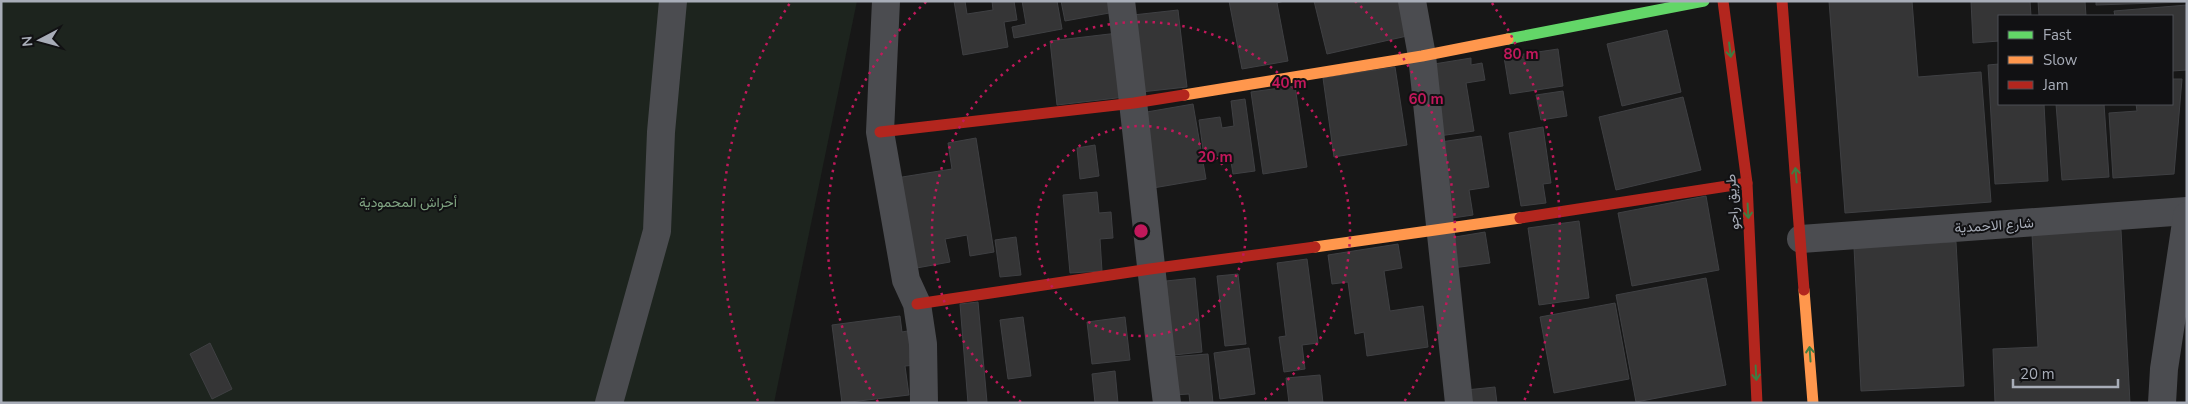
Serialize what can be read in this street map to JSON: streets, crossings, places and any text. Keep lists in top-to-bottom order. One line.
{"streets":{"street":["طريق راجو","شارع الاحمدية"]},"parks":["أحراش المحمودية"],"legend":["Fast","Slow","Jam"],"scale_bar":"20 m","north":"left","rings":["80 m","40 m","60 m","20 m"]}
